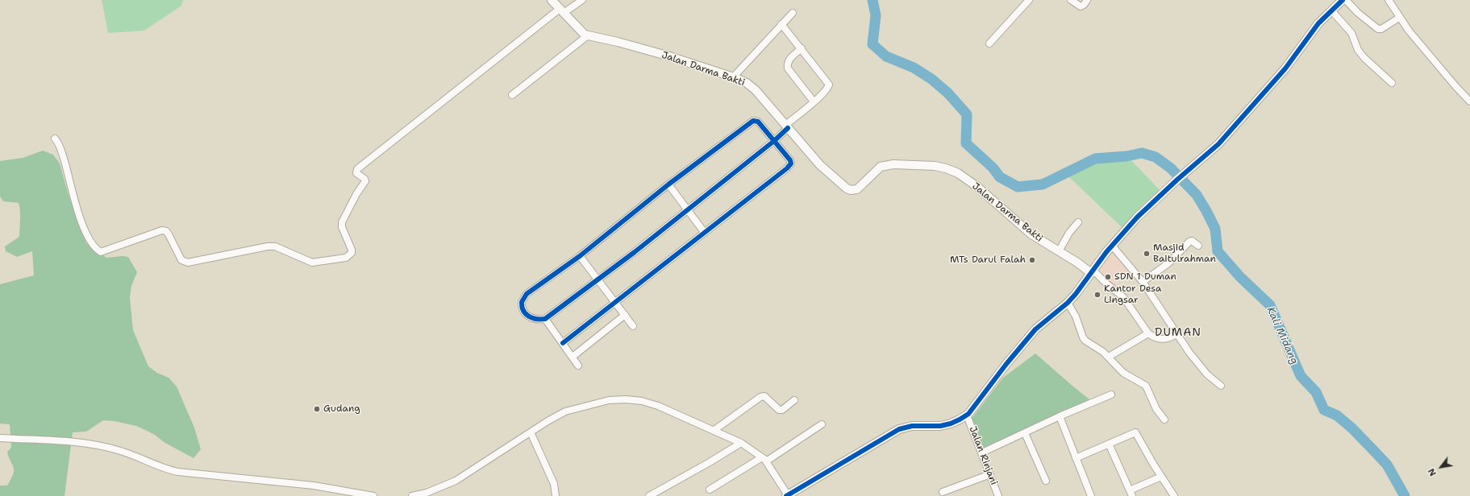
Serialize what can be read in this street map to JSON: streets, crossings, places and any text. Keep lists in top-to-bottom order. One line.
{"streets":{"street":["Jalan Darma Bakti","Jalan Rinjani"]},"districts":["DUMAN"],"water":["Kali Midang"],"places":["Masjid Baitulrahman","MTs Darul Falah","SDN 1 Duman","Kantor Desa Lingsar","Gudang"],"north":"bottom left"}
